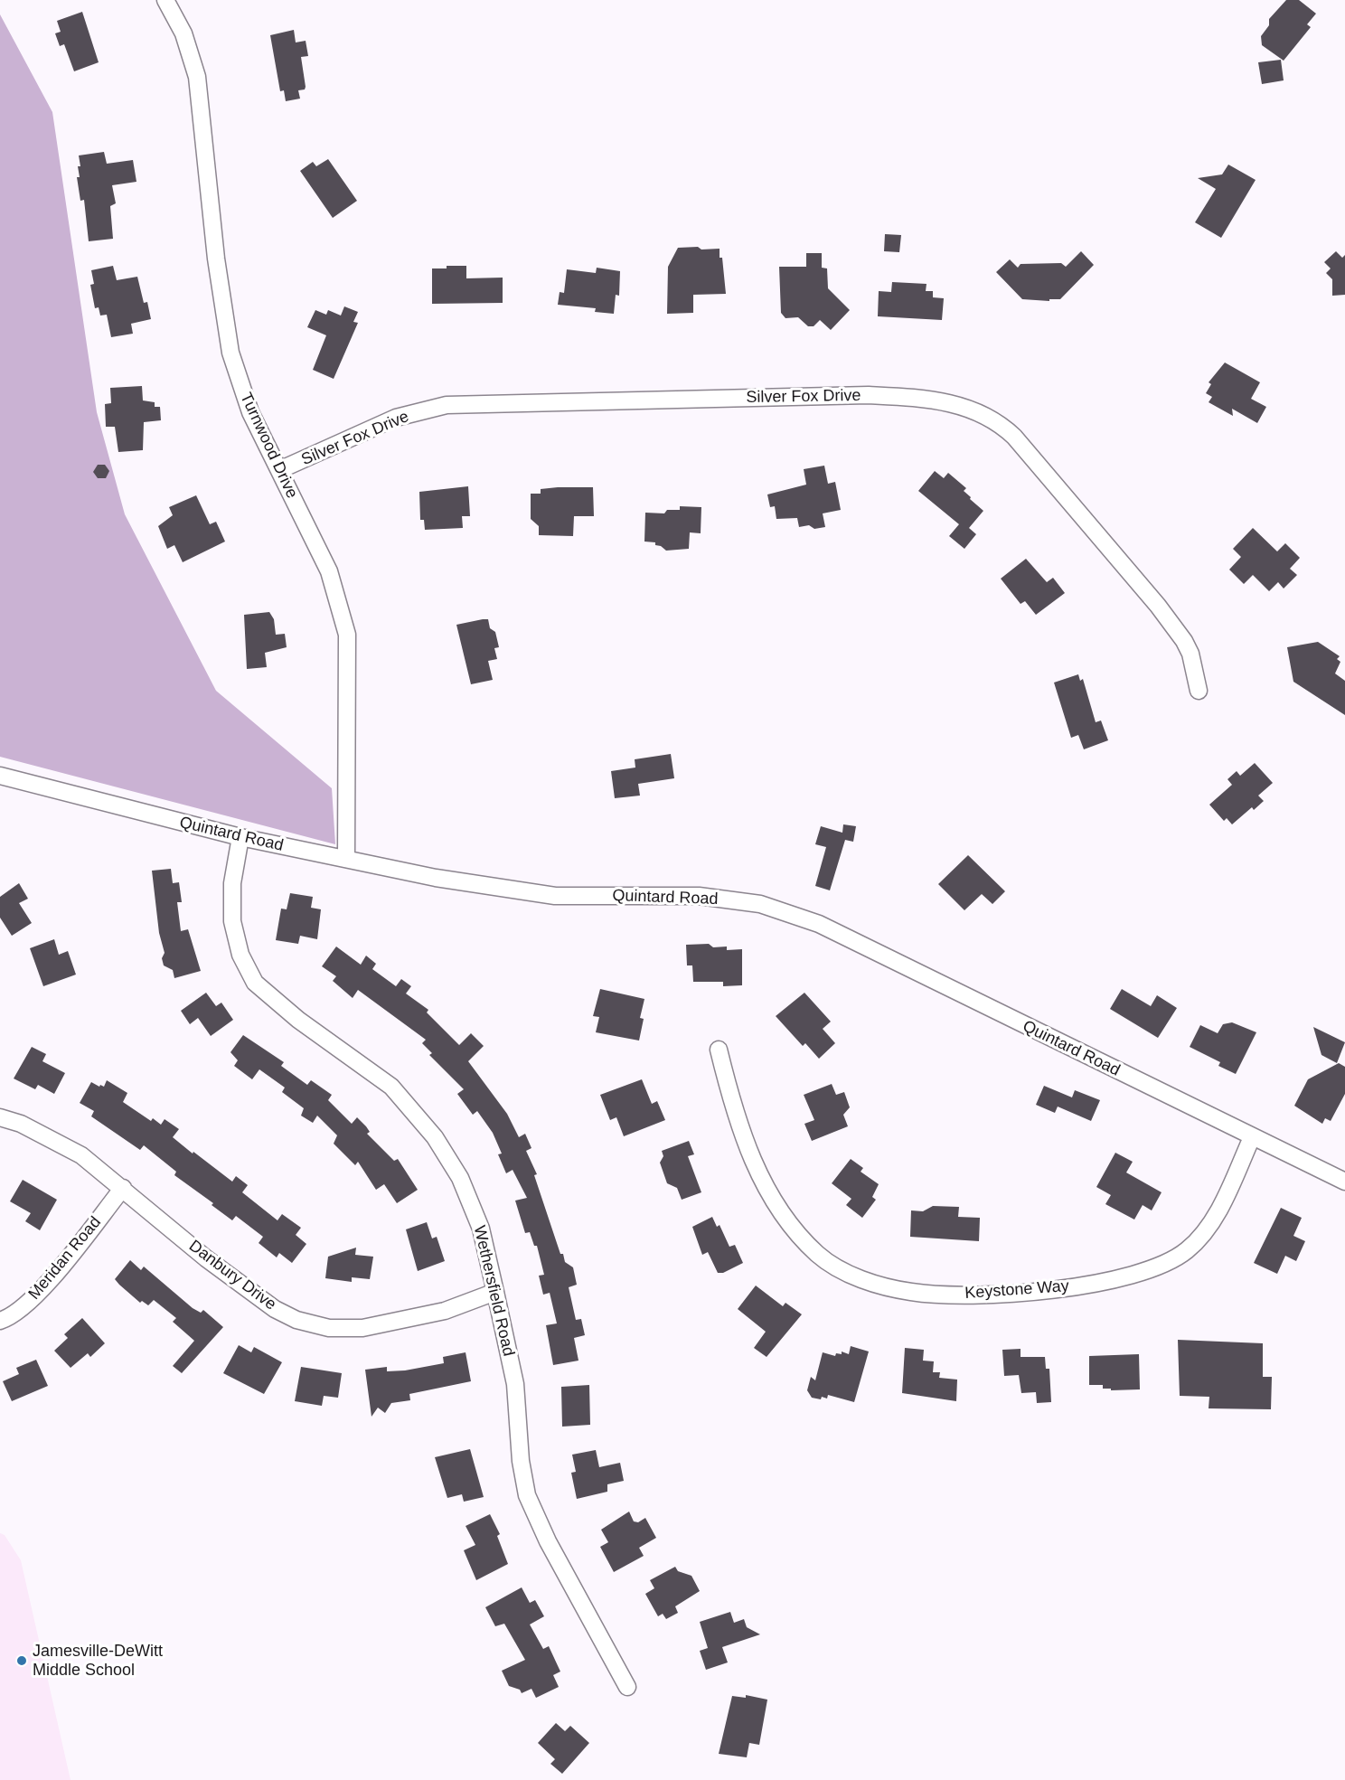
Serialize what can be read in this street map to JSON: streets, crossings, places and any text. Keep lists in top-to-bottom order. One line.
{"streets":{"street":["Silver Fox Drive","Turnwood Drive","Quintard Road","Meridan Road","Danbury Drive","Keystone Way","Wethersfield Road"]},"crossings":[["Silver Fox Drive","Turnwood Drive"],["Turnwood Drive","Quintard Road"],["Quintard Road","Keystone Way"],["Quintard Road","Wethersfield Road"],["Meridan Road","Danbury Drive"],["Danbury Drive","Wethersfield Road"]],"places":["Jamesville-DeWitt Middle School"]}
